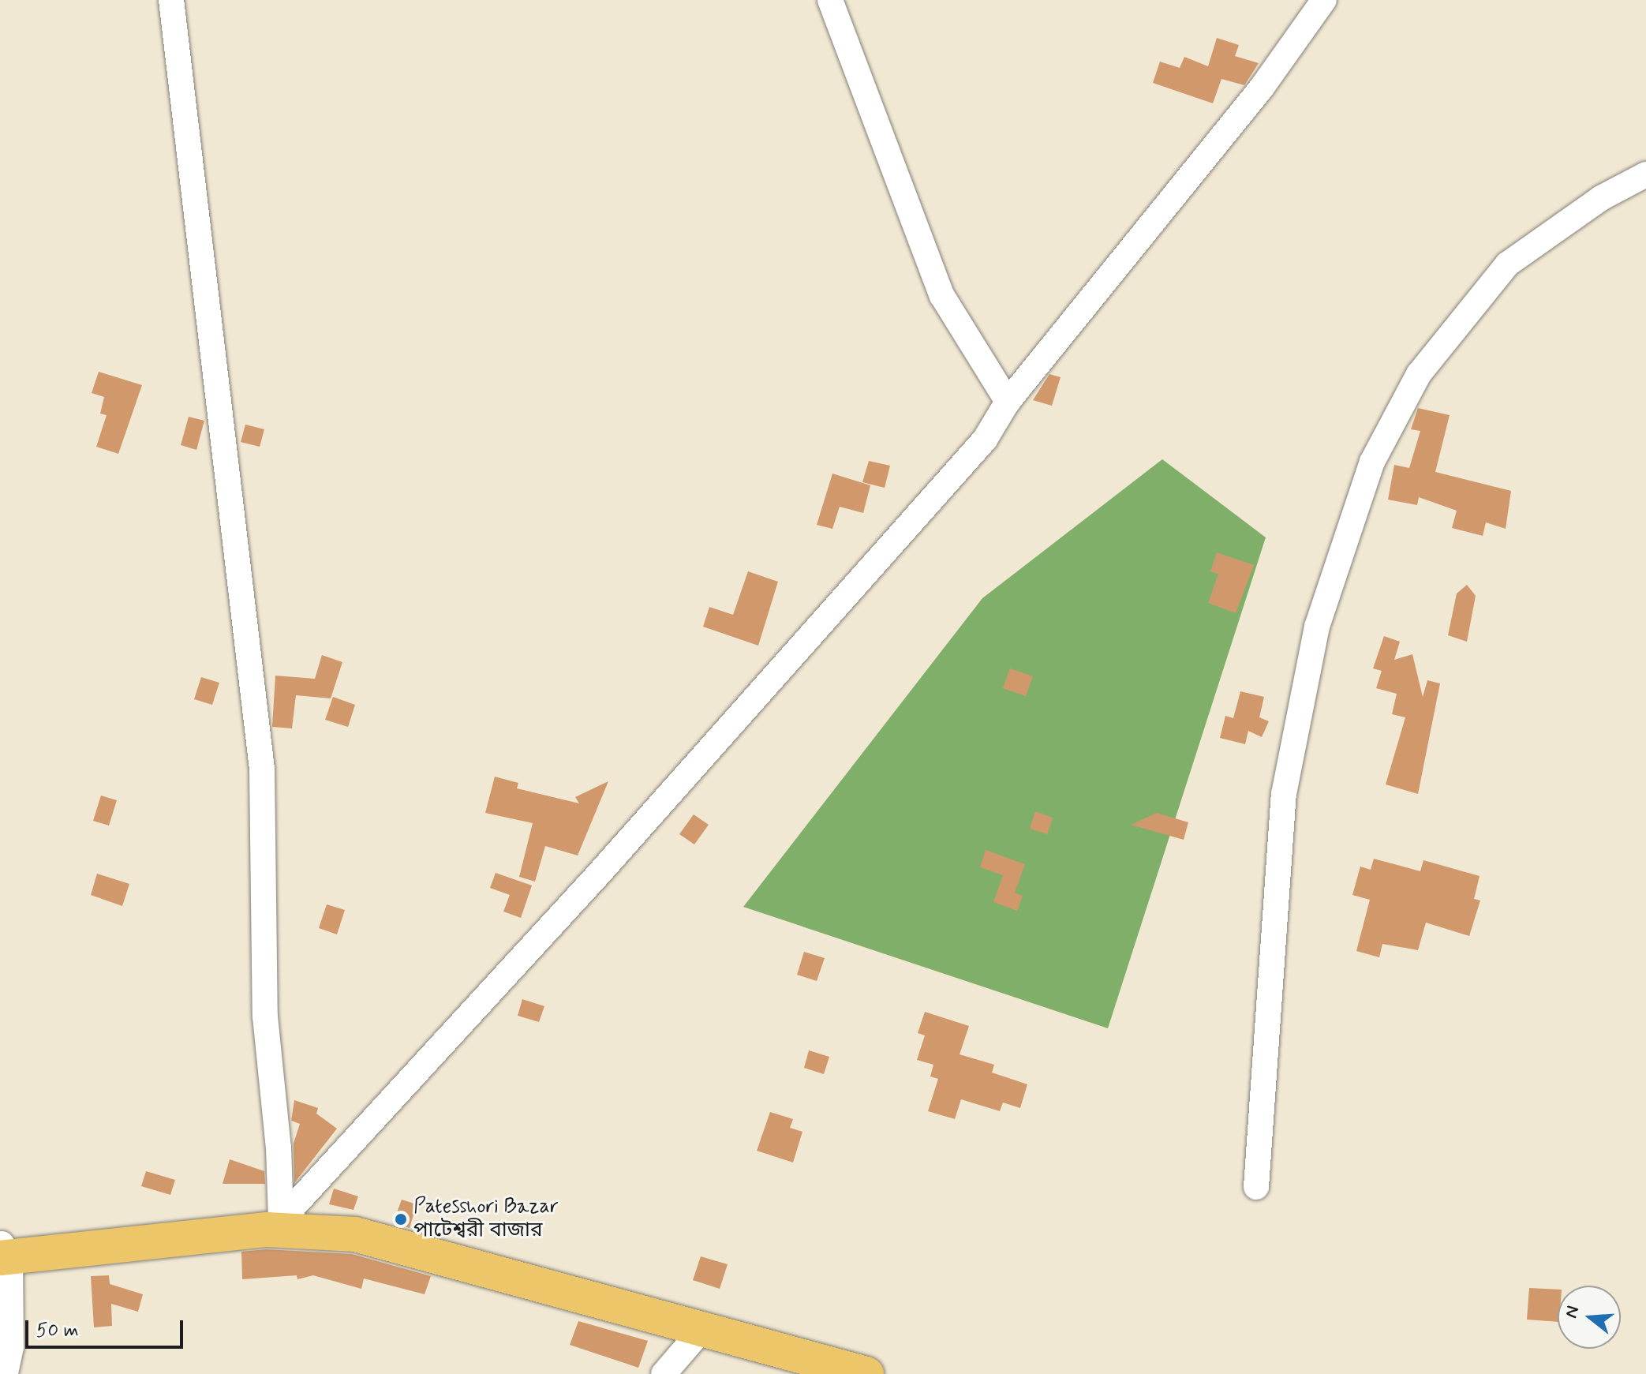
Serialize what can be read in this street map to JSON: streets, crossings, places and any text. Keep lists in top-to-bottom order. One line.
{"places":["Patesshori Bazar পাটেশ্বরী বাজার"],"scale_bar":"50 m","north":"left"}
